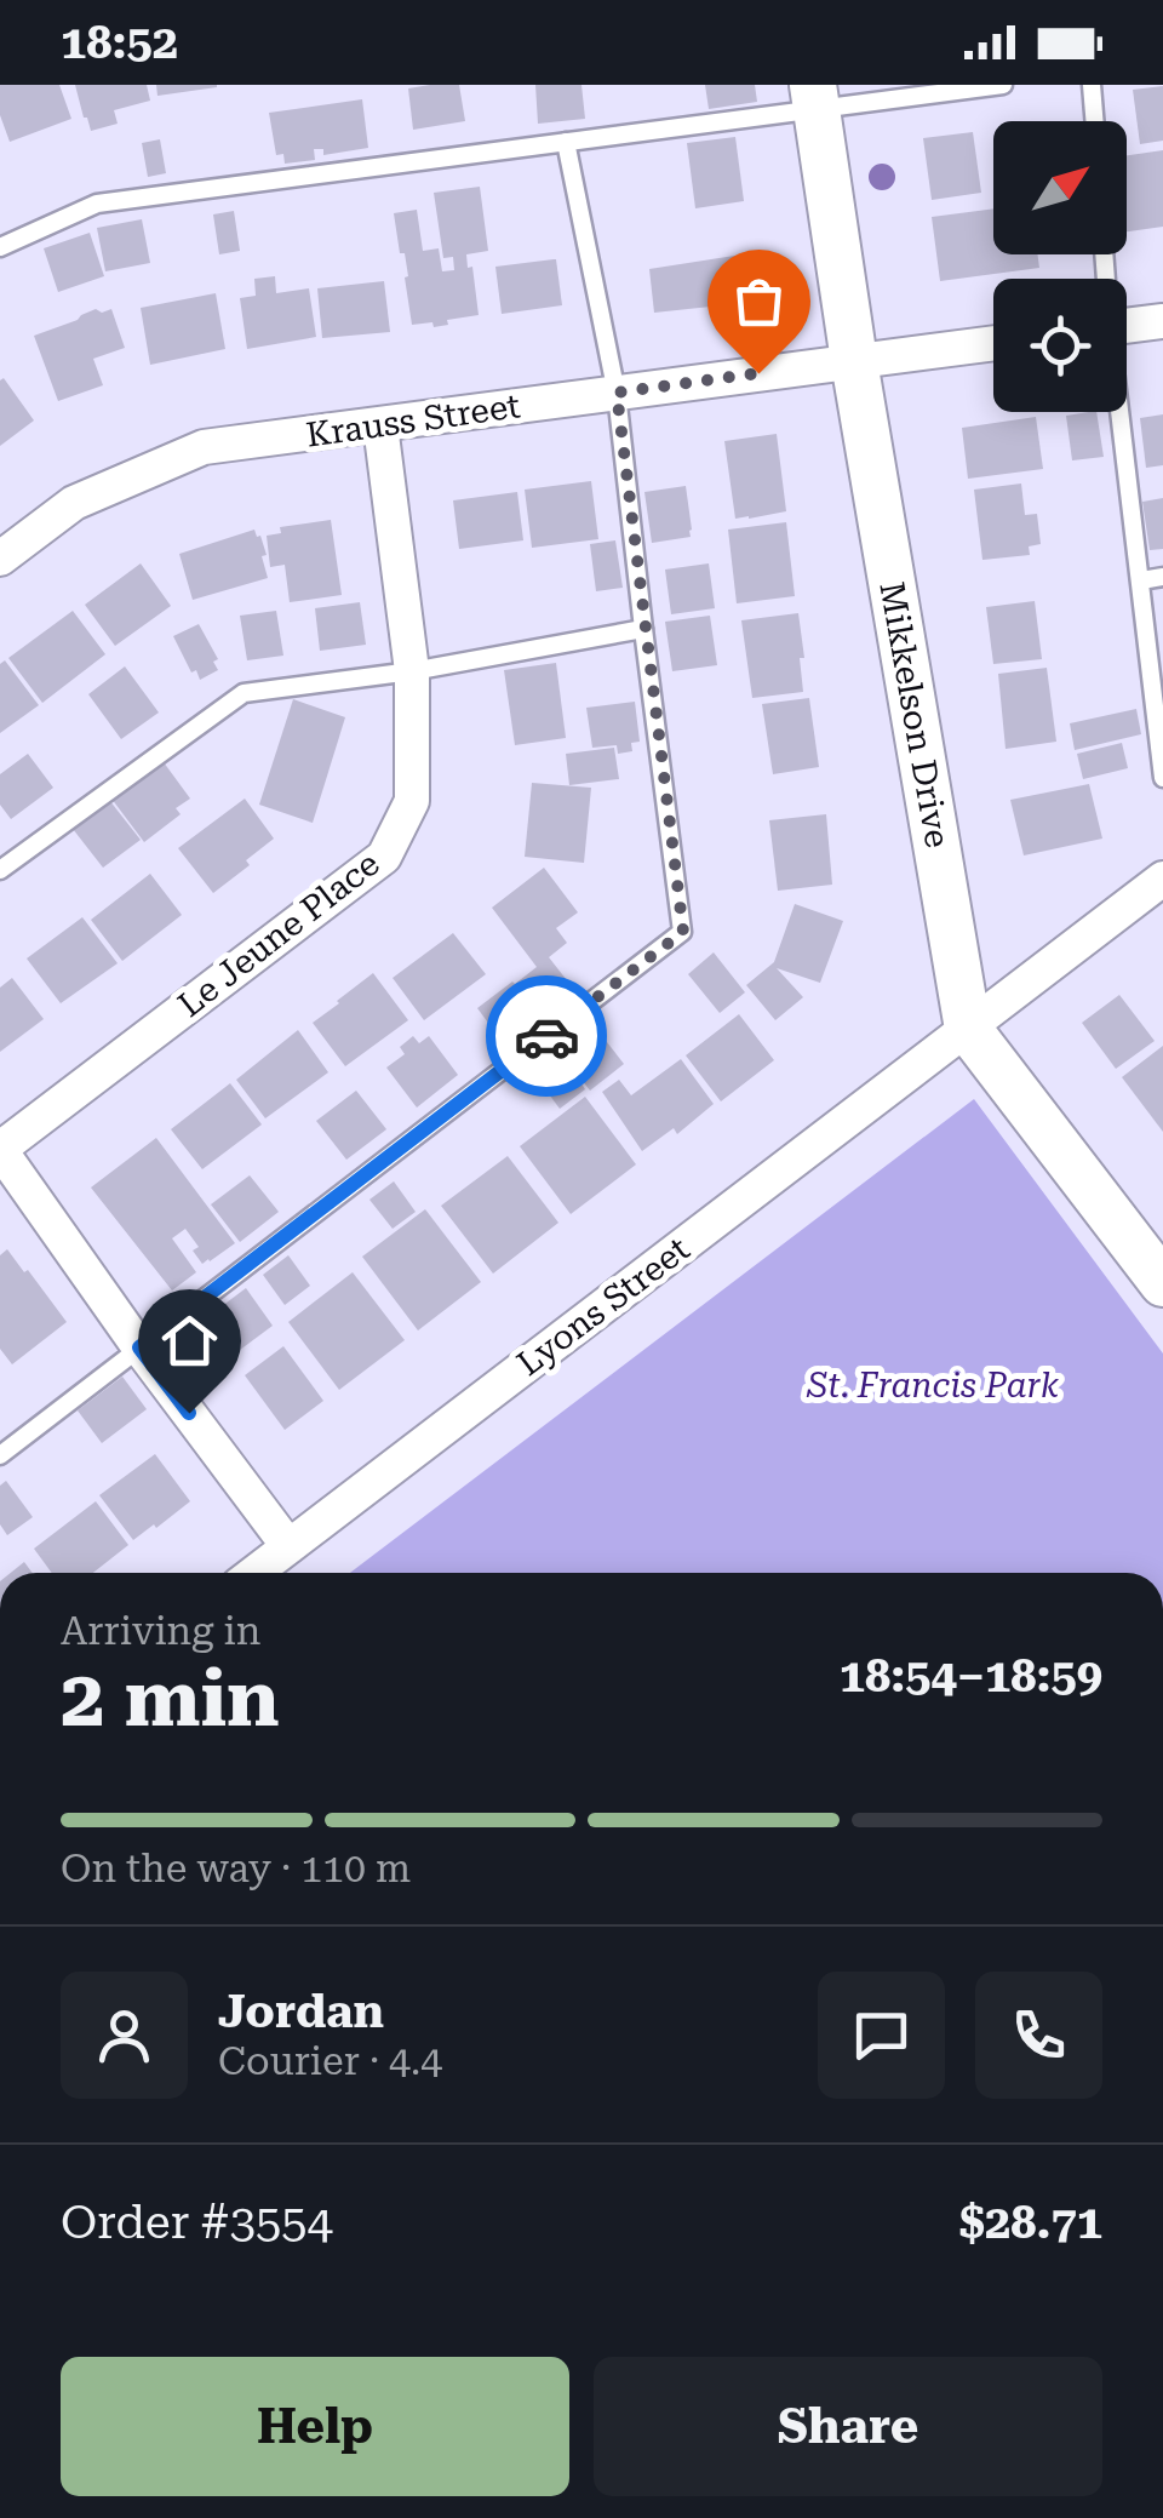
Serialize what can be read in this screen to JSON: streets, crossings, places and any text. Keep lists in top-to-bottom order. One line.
{"streets":{"street":["Krauss Street","Mikkelson Drive","Le Jeune Place","Lyons Street"]},"crossings":[["Krauss Street","Mikkelson Drive"],["Krauss Street","Le Jeune Place"],["Mikkelson Drive","Lyons Street"],["Le Jeune Place","Lyons Street"]],"parks":["St. Francis Park"],"north":"top right","page":{"status":"18:52","heading":["2 min","Arriving in","18:54–18:59"],"panel":["Jordan","Courier · 4.4","Order #3554","$28.71"],"bar":"On the way · 110 m","buttons":["Help","Share"]}}
